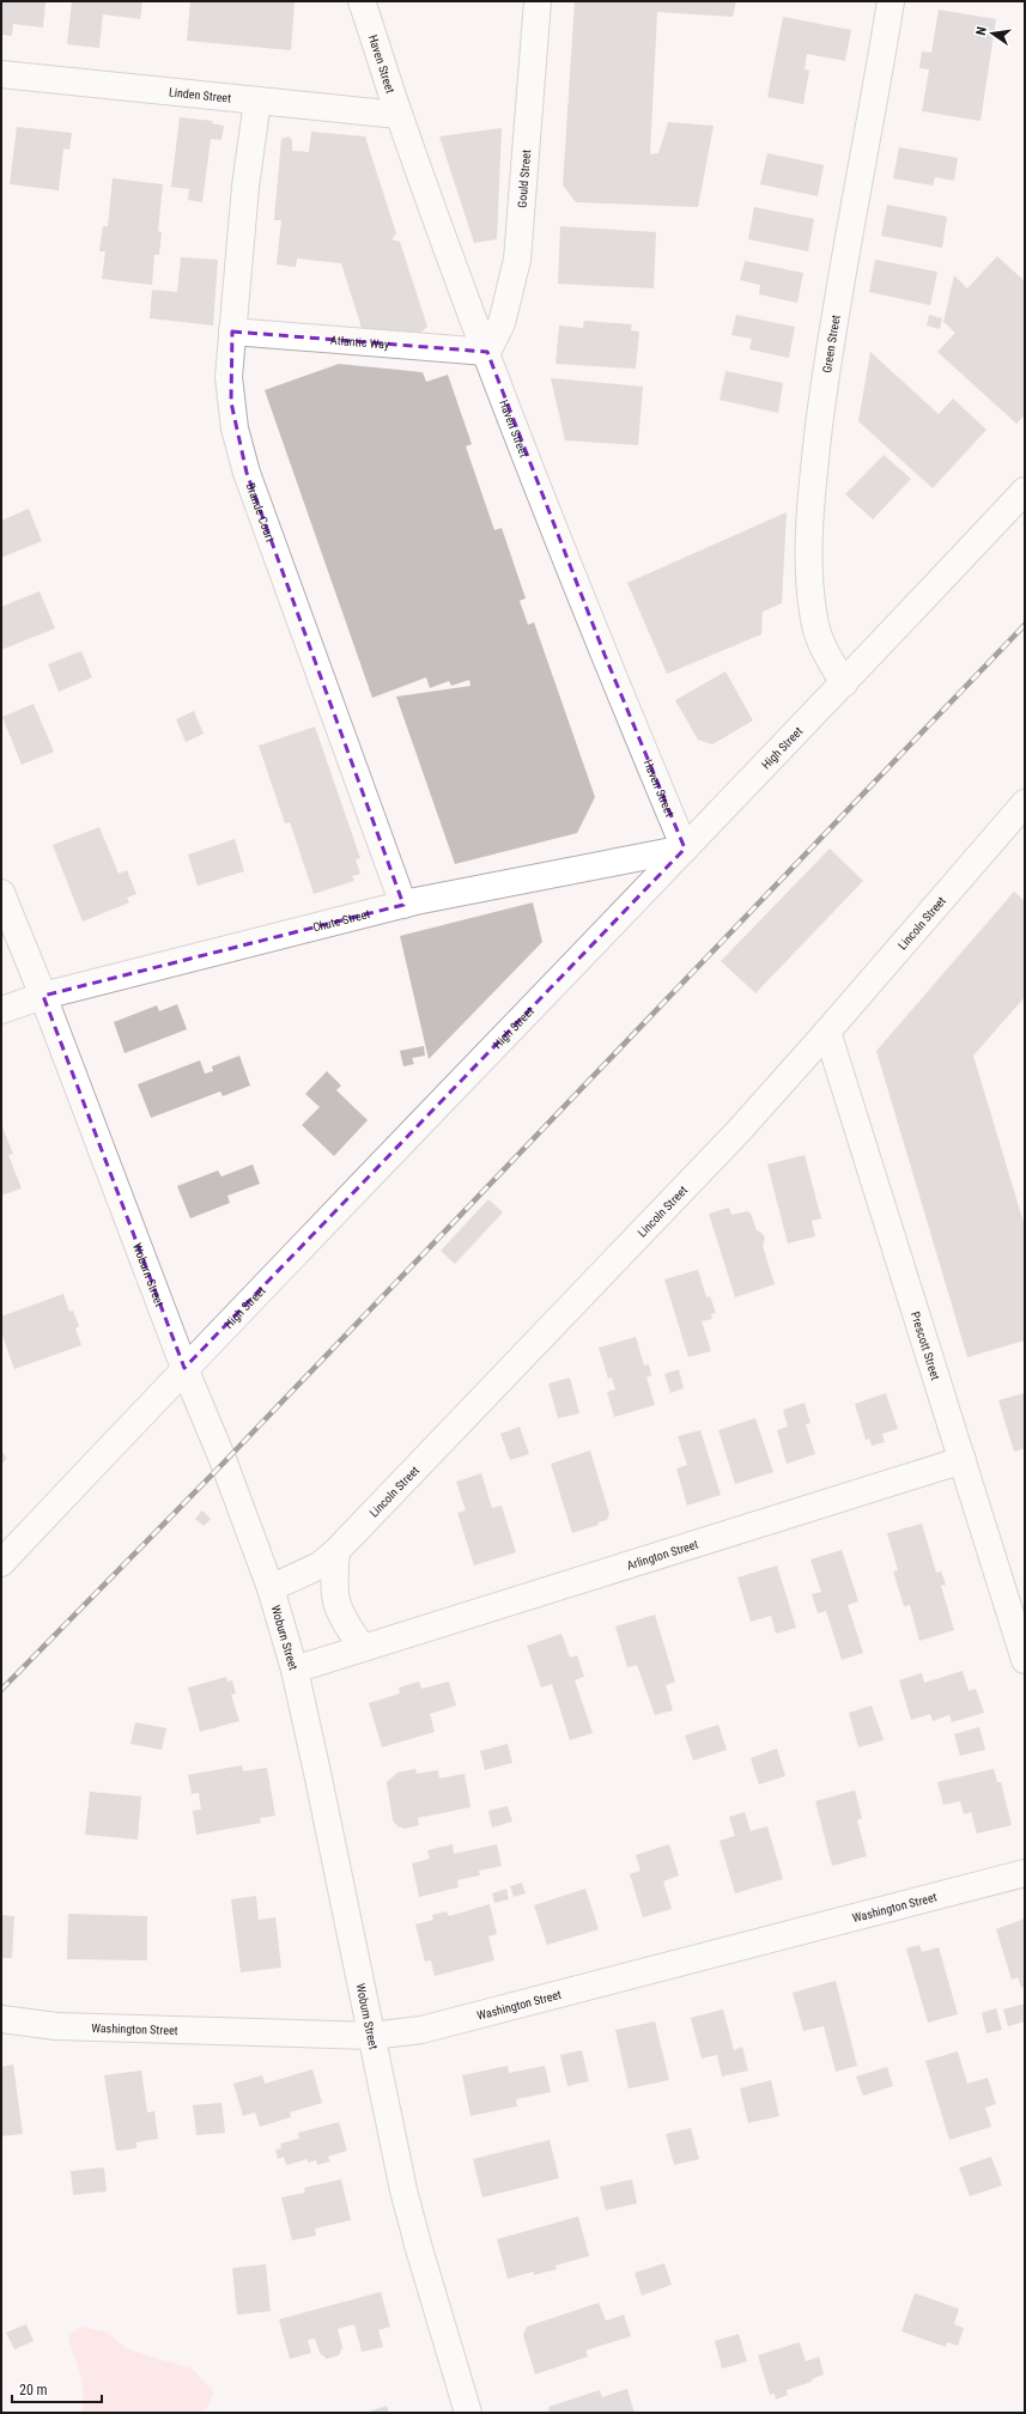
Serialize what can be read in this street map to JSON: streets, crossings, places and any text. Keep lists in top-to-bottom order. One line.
{"streets":{"street":["Haven Street","Linden Street","Gould Street","Atlantic Way","Green Street","Brande Court","High Street","Chute Street","Lincoln Street","Woburn Street","Prescott Street","Arlington Street","Washington Street"]},"crossings":[["Haven Street","Linden Street"],["Haven Street","Gould Street"],["Haven Street","Atlantic Way"],["Haven Street","High Street"],["Haven Street","Chute Street"],["Linden Street","Brande Court"],["Gould Street","Atlantic Way"],["Atlantic Way","Brande Court"],["Green Street","High Street"],["Brande Court","Chute Street"],["High Street","Chute Street"],["High Street","Woburn Street"],["Chute Street","Woburn Street"],["Lincoln Street","Woburn Street"],["Lincoln Street","Prescott Street"],["Woburn Street","Arlington Street"],["Woburn Street","Washington Street"],["Prescott Street","Arlington Street"]],"scale_bar":"20 m","north":"left"}
